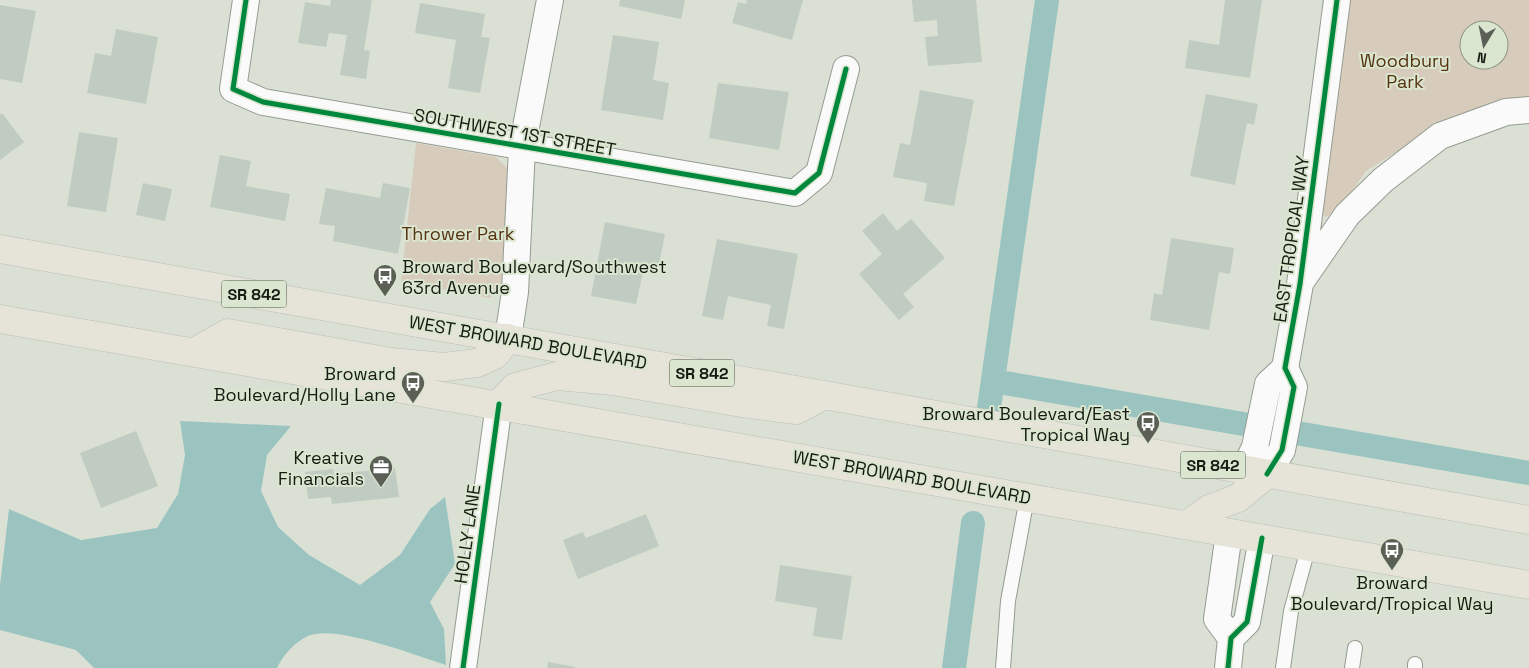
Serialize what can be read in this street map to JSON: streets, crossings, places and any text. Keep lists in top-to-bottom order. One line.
{"streets":{"main road":["SR 842","WEST BROWARD BOULEVARD"],"street":["SOUTHWEST 1ST STREET","EAST TROPICAL WAY","HOLLY LANE"]},"crossings":[["EAST TROPICAL WAY","WEST BROWARD BOULEVARD"],["WEST BROWARD BOULEVARD","HOLLY LANE"]],"parks":["Woodbury Park","Thrower Park"],"places":{"bus stop":["Broward Boulevard/Southwest 63rd Avenue","Broward Boulevard/Holly Lane","Broward Boulevard/East Tropical Way","Broward Boulevard/Tropical Way"],"office":["Kreative Financials"]},"north":"bottom"}
